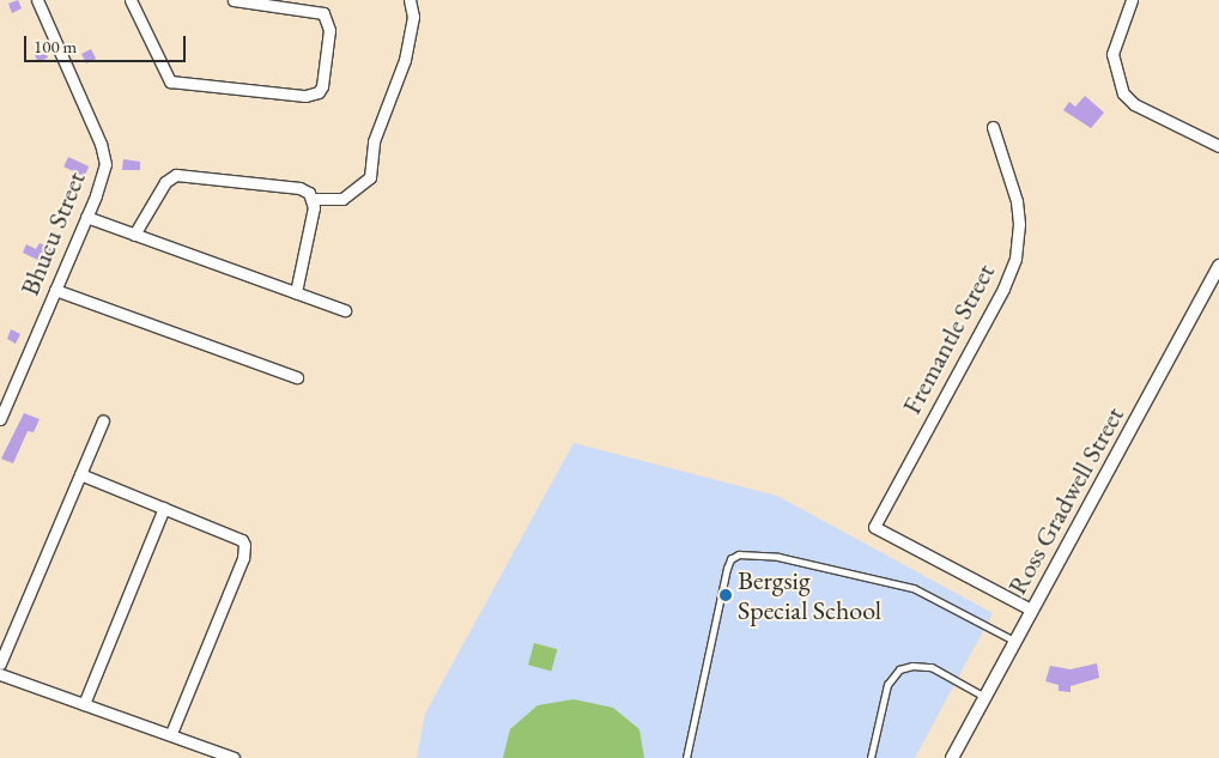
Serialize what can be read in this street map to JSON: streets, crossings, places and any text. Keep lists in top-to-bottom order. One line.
{"streets":{"street":["Bhucu Street","Fremantle Street","Ross Gradwell Street"]},"crossings":[["Fremantle Street","Ross Gradwell Street"]],"places":["Bergsig Special School"],"scale_bar":"100 m"}
